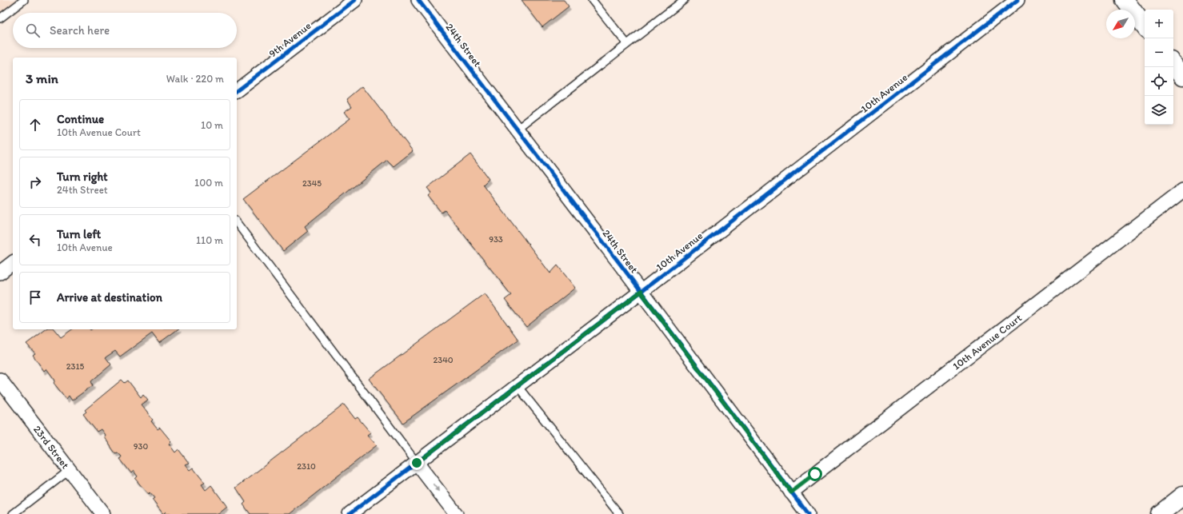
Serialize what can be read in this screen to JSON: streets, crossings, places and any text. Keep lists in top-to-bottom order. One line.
{"streets":{"street":["9th Avenue","24th Street","10th Avenue","10th Avenue Court","23rd Street"]},"crossings":[["24th Street","10th Avenue"],["24th Street","10th Avenue Court"]],"house_numbers":["2345","933","2340","2315","930","2310"],"north":"bottom left","page":{"map_buttons":["+","−"],"search":"Search here","heading":["3 min","Walk · 220 m"],"list":[["Continue","10th Avenue Court","10 m"],["Turn right","24th Street","100 m"],["Turn left","10th Avenue","110 m"],"Arrive at destination"]}}
